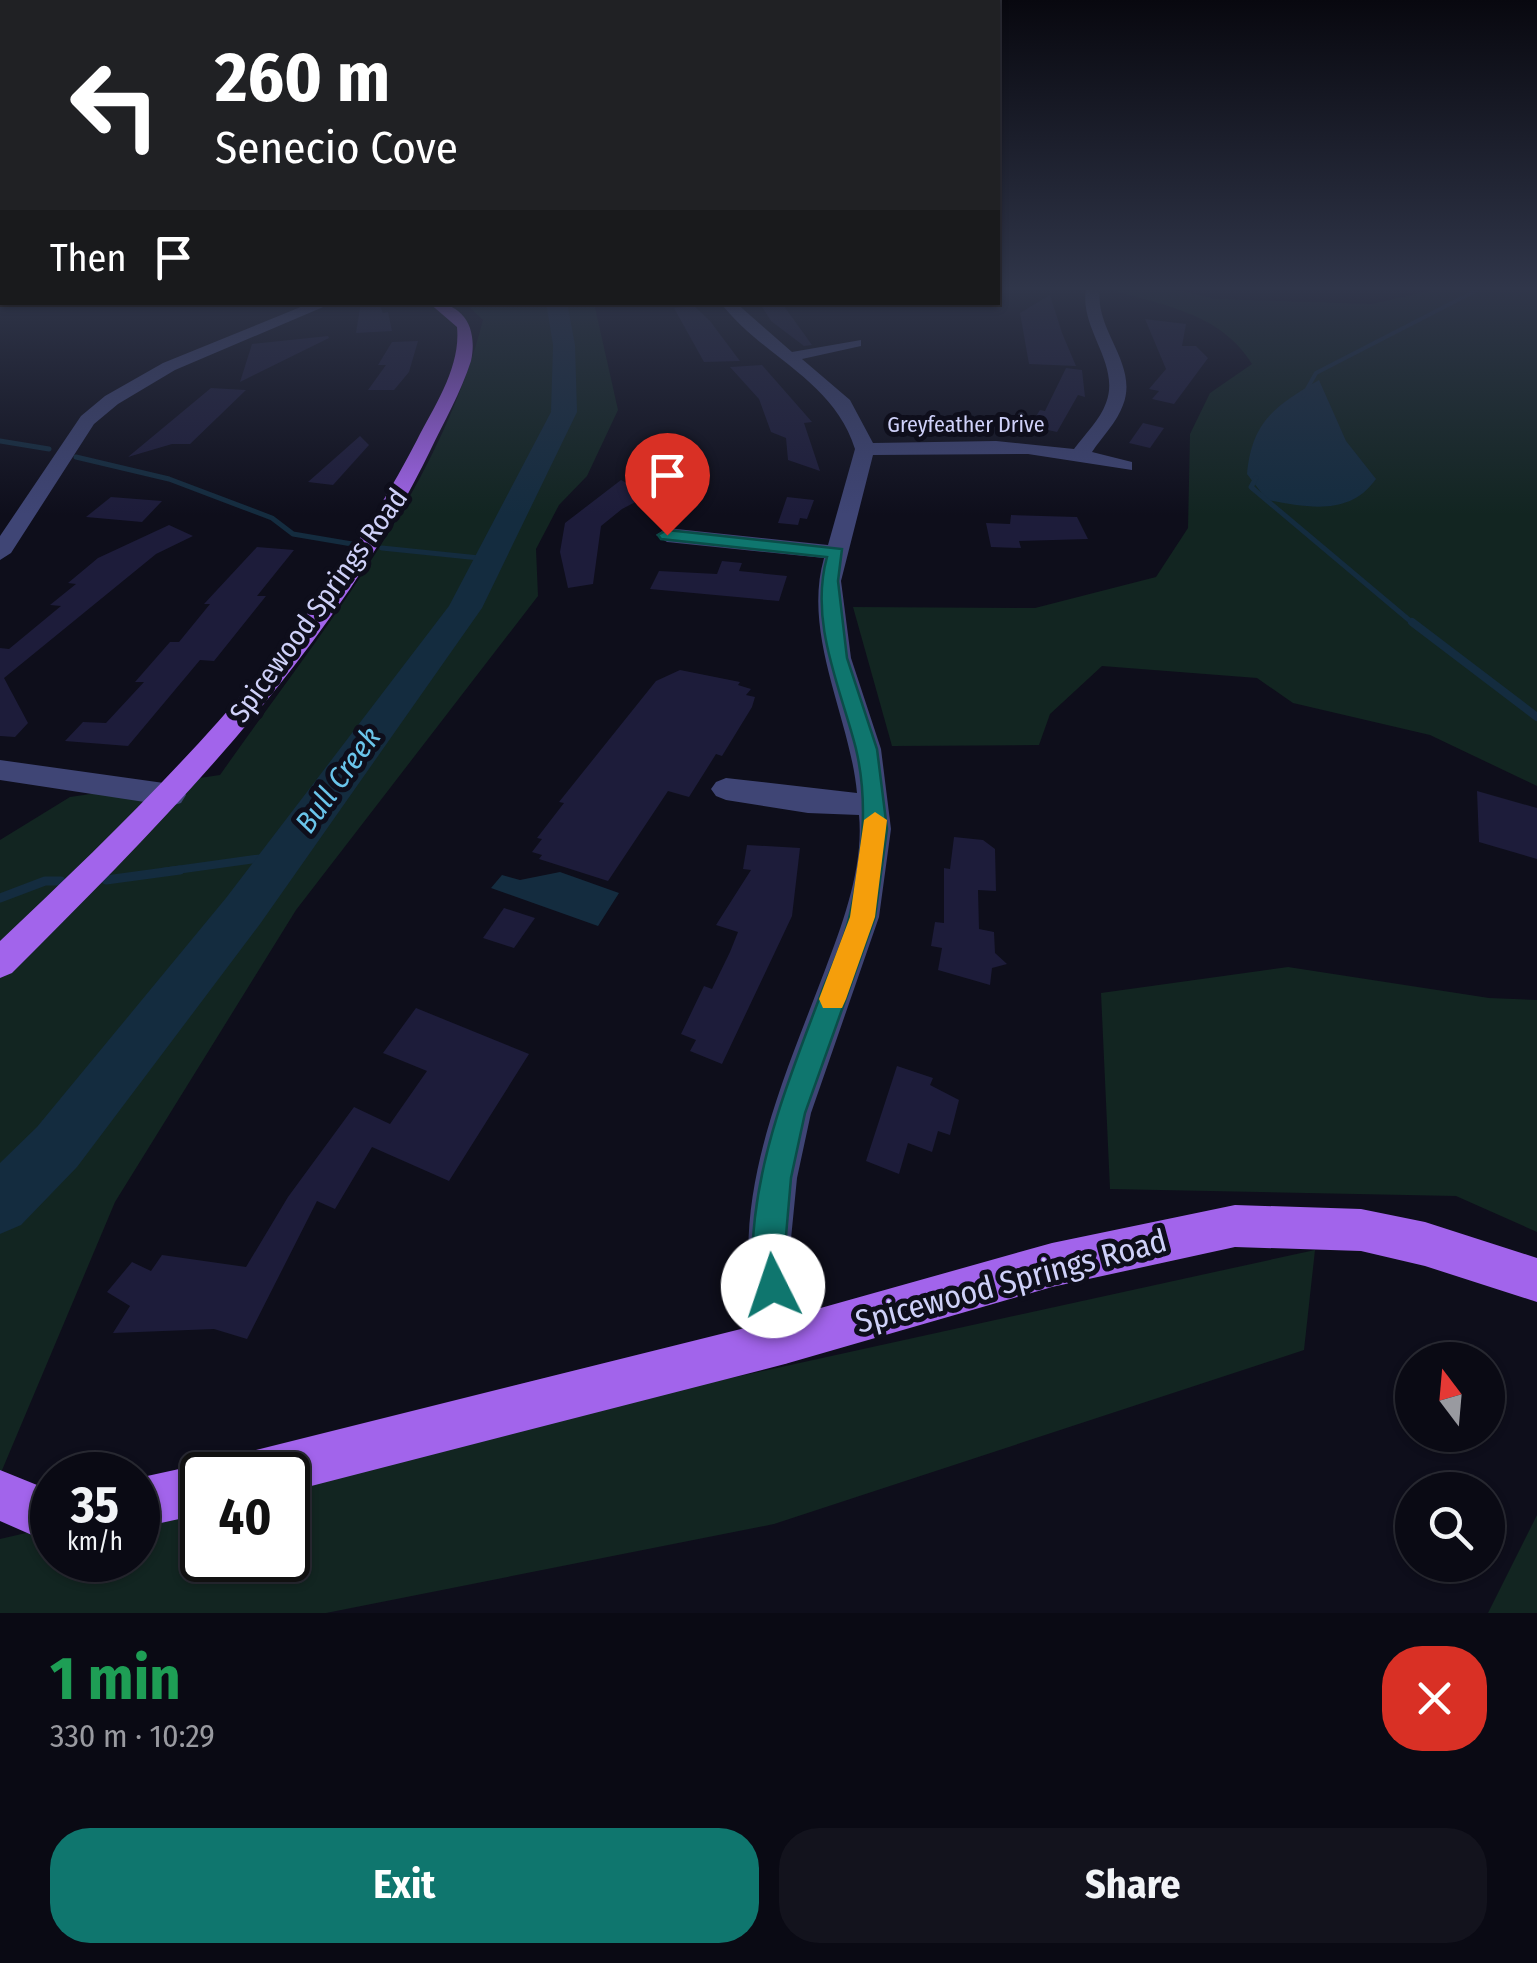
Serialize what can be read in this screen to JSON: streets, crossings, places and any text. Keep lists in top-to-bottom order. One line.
{"streets":{"main road":["Spicewood Springs Road"],"street":["Greyfeather Drive"]},"water":["Bull Creek"],"north":"top","page":{"turn":["260 m","Senecio Cove"],"then":"Then","speed":"35 km/h","limit":"40","heading":["1 min","330 m · 10:29"],"buttons":["Exit","Share"]}}
